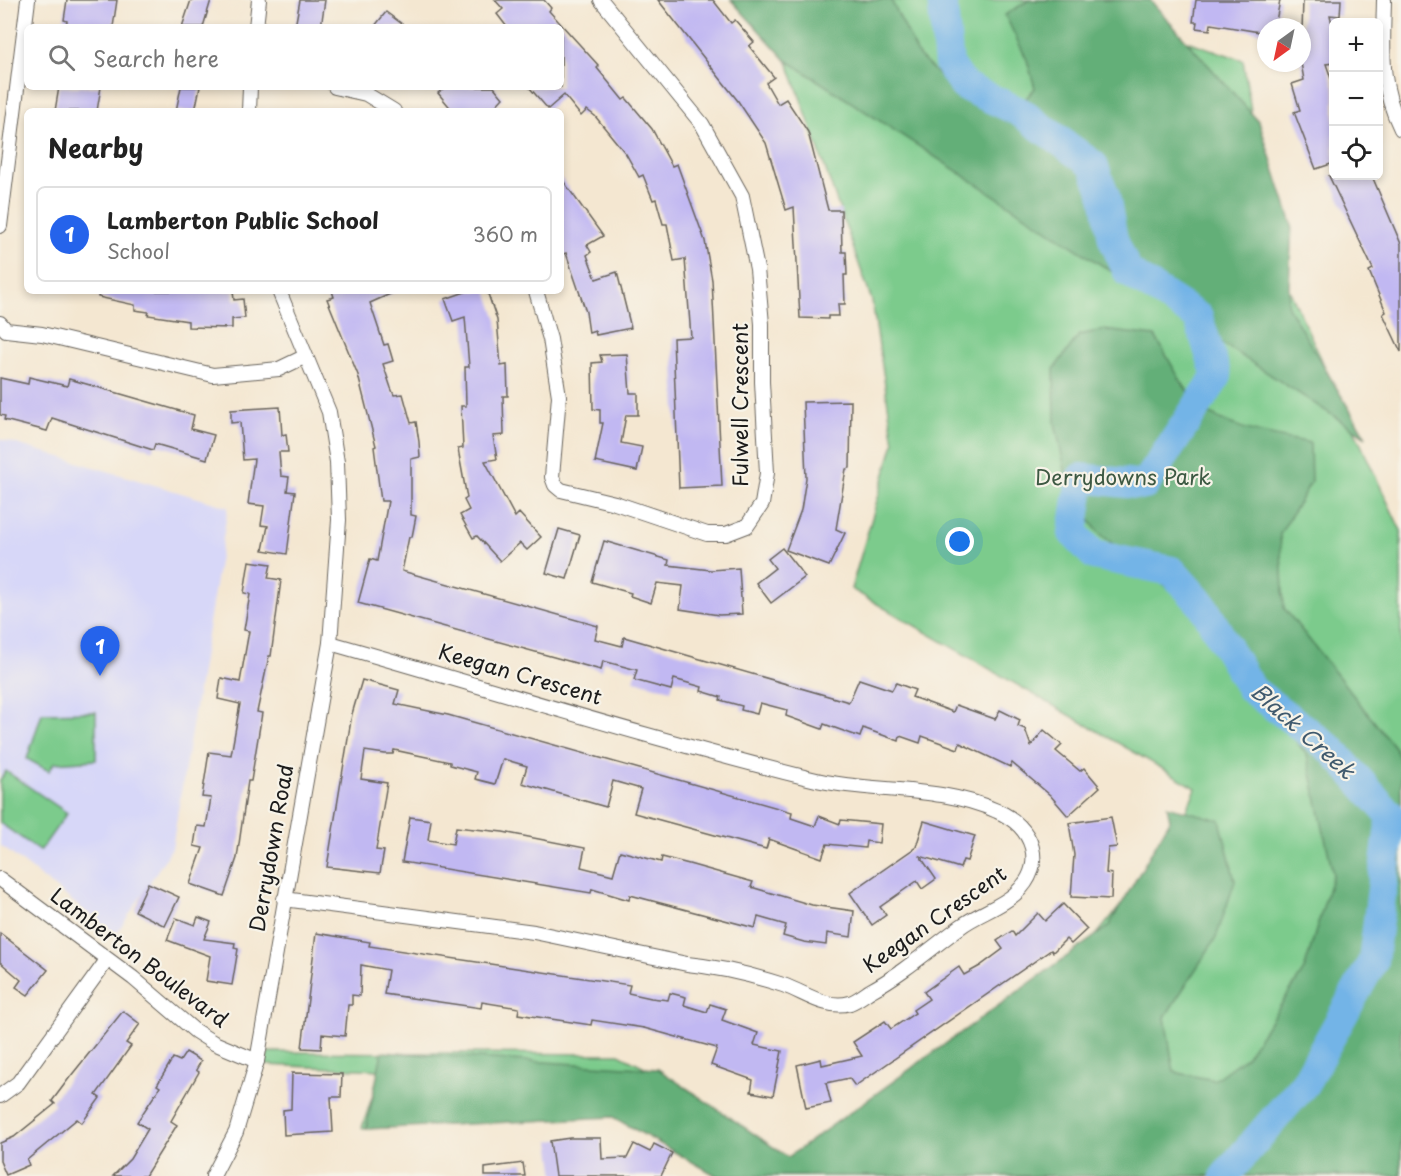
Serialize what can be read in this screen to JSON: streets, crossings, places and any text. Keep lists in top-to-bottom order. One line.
{"streets":{"street":["Fulwell Crescent","Keegan Crescent","Derrydown Road","Lamberton Boulevard"]},"crossings":[["Keegan Crescent","Derrydown Road"],["Derrydown Road","Lamberton Boulevard"]],"water":["Black Creek"],"parks":["Derrydowns Park"],"north":"bottom left","page":{"map_buttons":["+","−"],"search":"Search here","heading":"Nearby","list":[{"mark":"1","name":"Lamberton Public School","note":"School","value":"360 m"}],"pins":"1"}}
